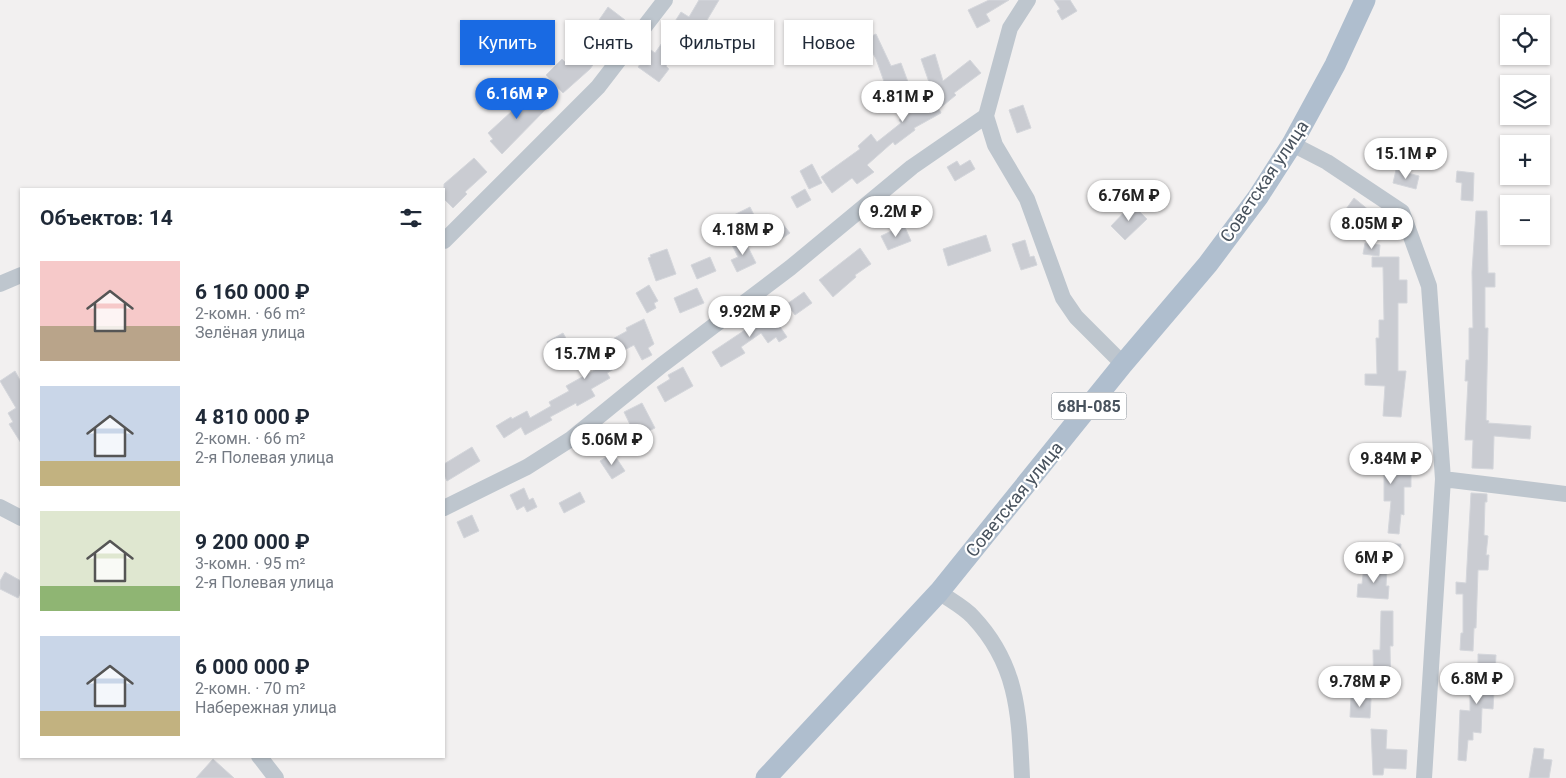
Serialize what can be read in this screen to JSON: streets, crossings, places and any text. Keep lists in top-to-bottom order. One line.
{"streets":{"main road":["Советская улица","68Н-085"]},"page":{"map_buttons":["+","−"],"chip":["Купить","Снять","Фильтры","Новое"],"price":["6.16M ₽","4.81M ₽","15.1M ₽","6.76M ₽","9.2M ₽","8.05M ₽","4.18M ₽","9.92M ₽","15.7M ₽","5.06M ₽","9.84M ₽","6M ₽","6.8M ₽","9.78M ₽"],"heading":"Объектов: 14","list":[{"name":"6 160 000 ₽","note":"2-комн. · 66 m² · Зелёная улица"},{"name":"4 810 000 ₽","note":"2-комн. · 66 m² · 2-я Полевая улица"},{"name":"9 200 000 ₽","note":"3-комн. · 95 m² · 2-я Полевая улица"},{"name":"6 000 000 ₽","note":"2-комн. · 70 m² · Набережная улица"}]}}
